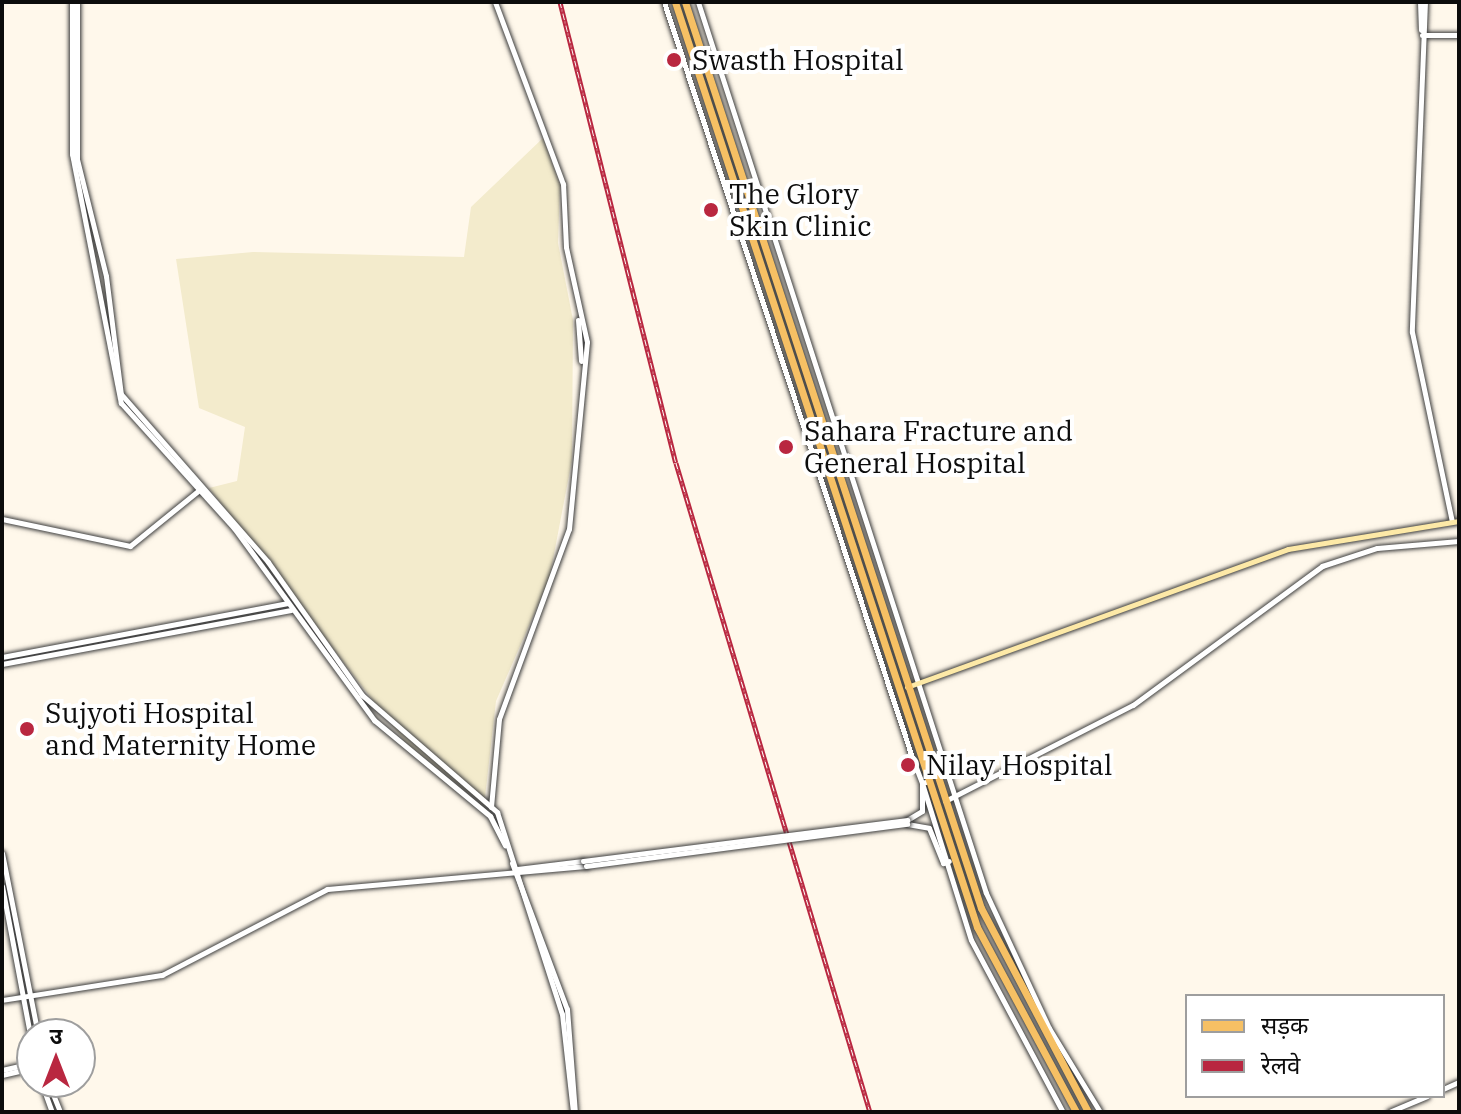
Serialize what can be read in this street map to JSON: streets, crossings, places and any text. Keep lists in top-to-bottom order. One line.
{"places":["Swasth Hospital","The Glory Skin Clinic","Sahara Fracture and General Hospital","Sujyoti Hospital and Maternity Home","Nilay Hospital"],"legend":["सड़क","रेलवे"],"north":"top"}
